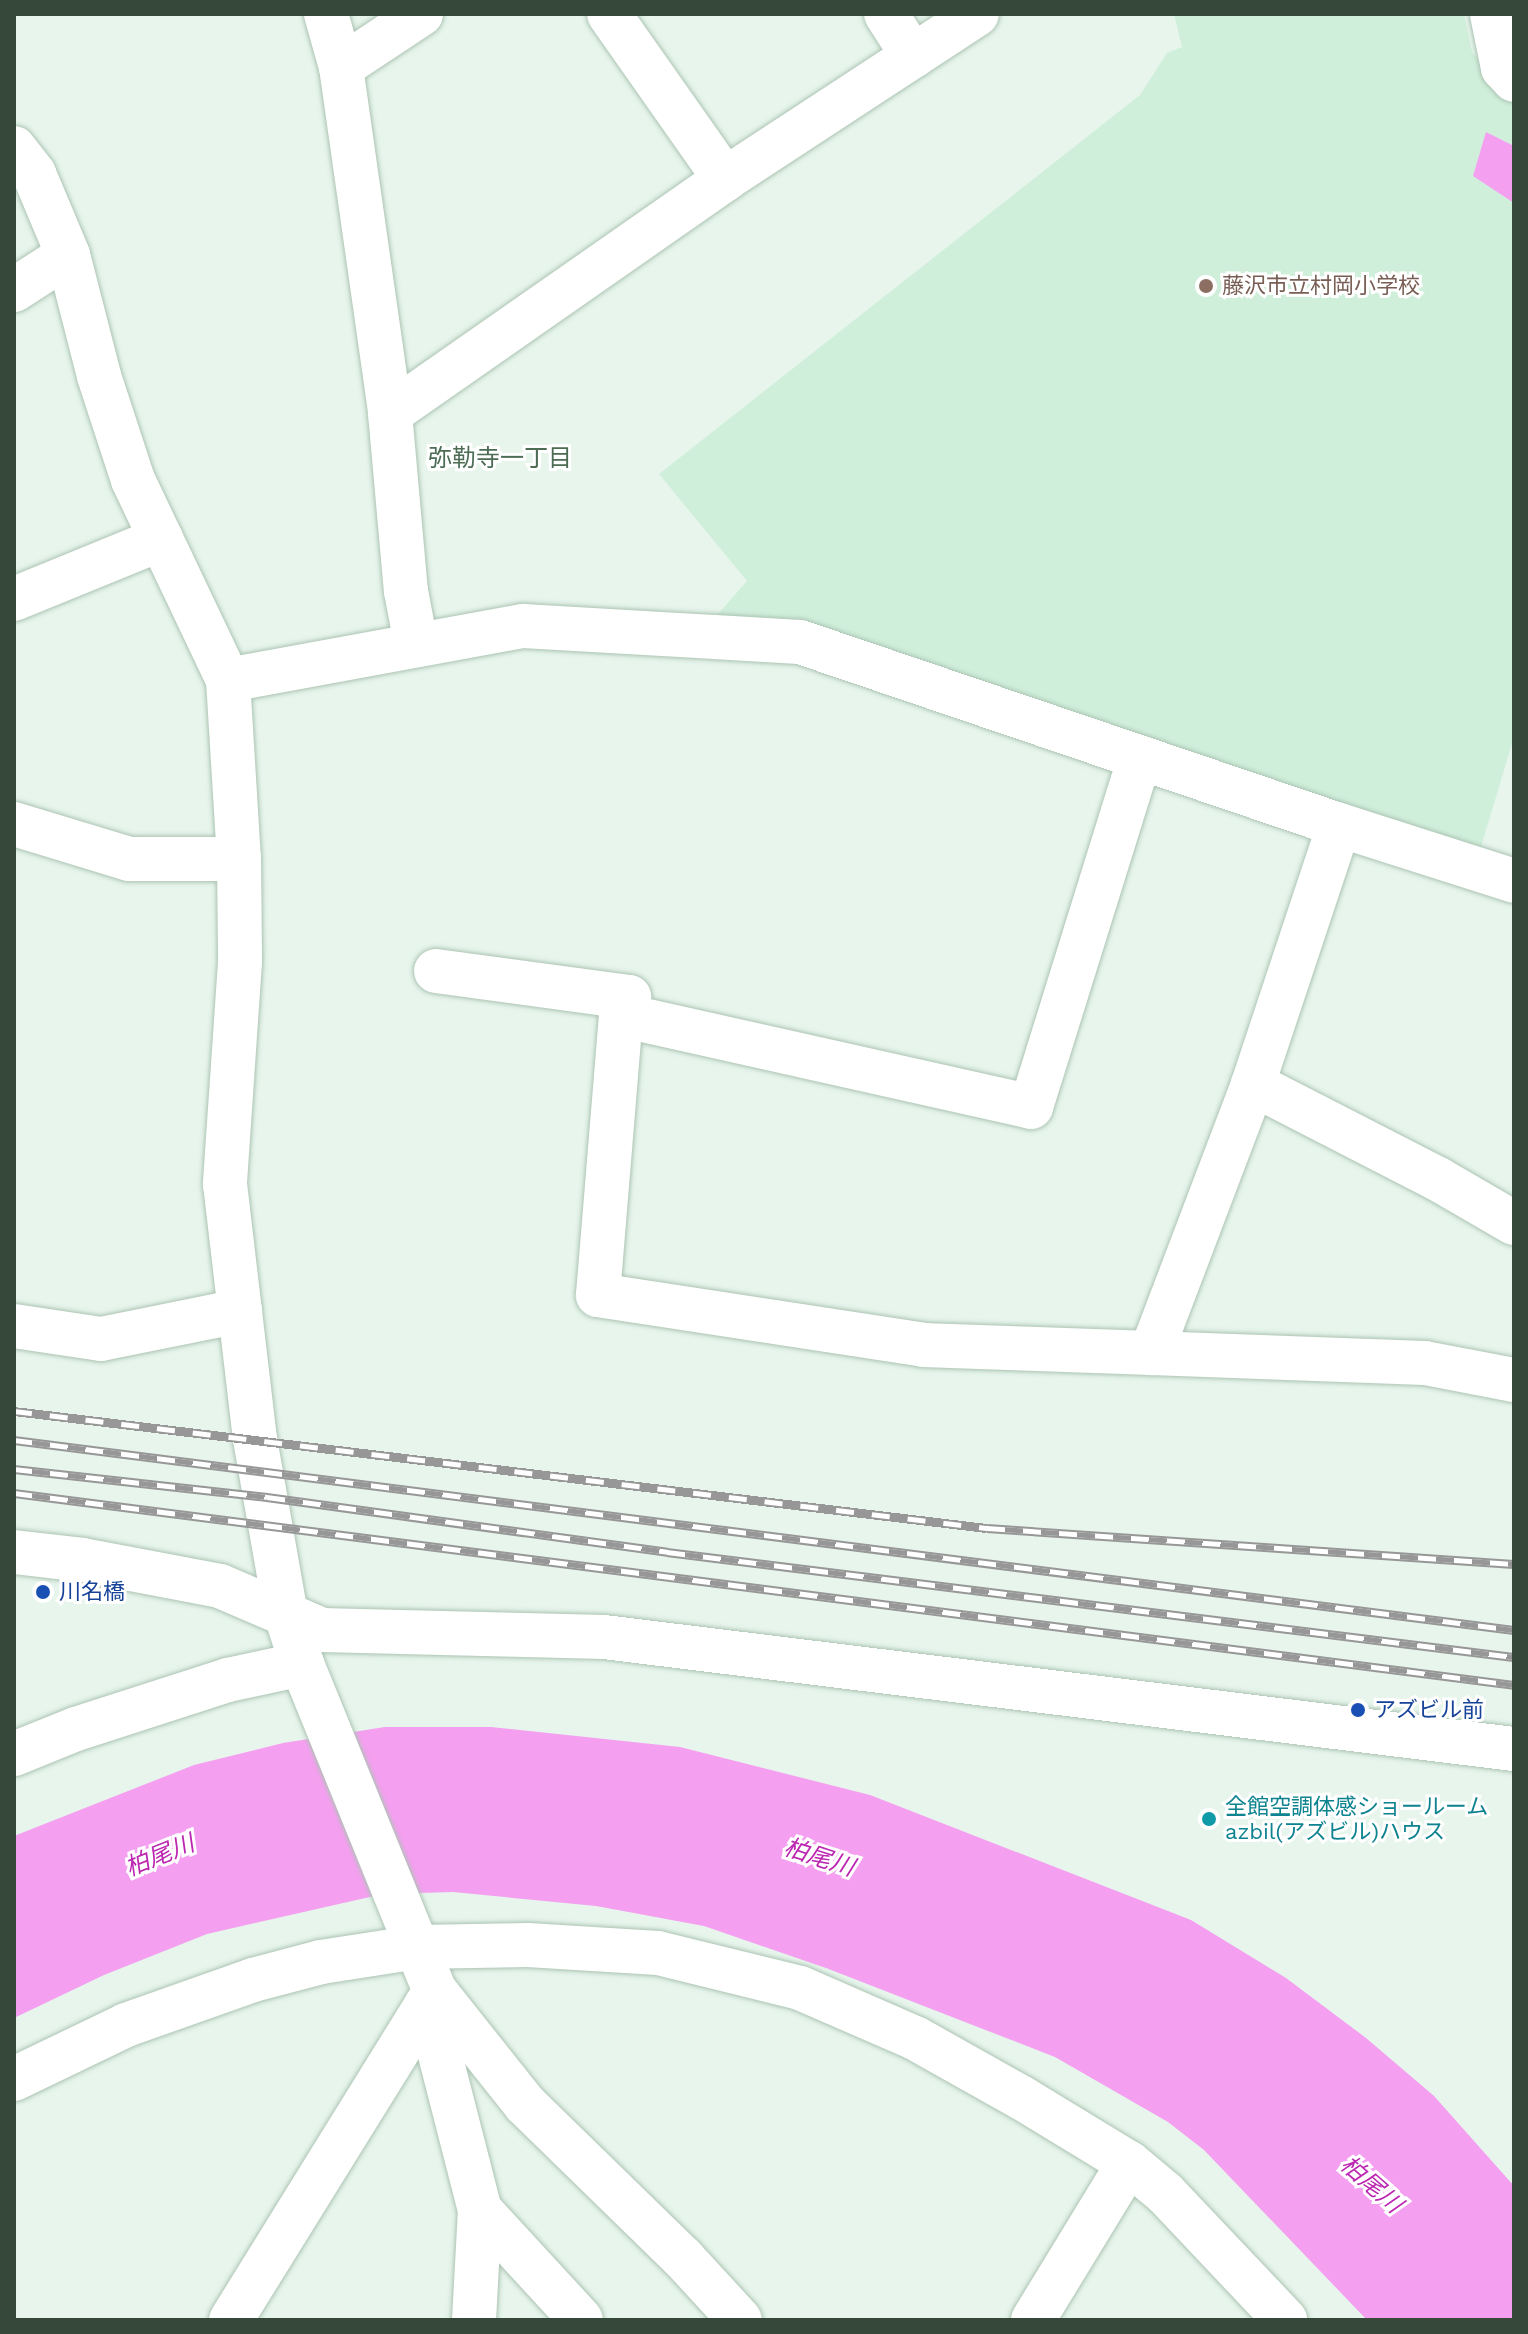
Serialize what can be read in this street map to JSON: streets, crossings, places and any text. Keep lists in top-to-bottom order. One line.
{"districts":["弥勒寺一丁目"],"water":["柏尾川"],"places":["藤沢市立村岡小学校","川名橋","アズビル前","全館空調体感ショールーム azbil(アズビル)ハウス"]}
